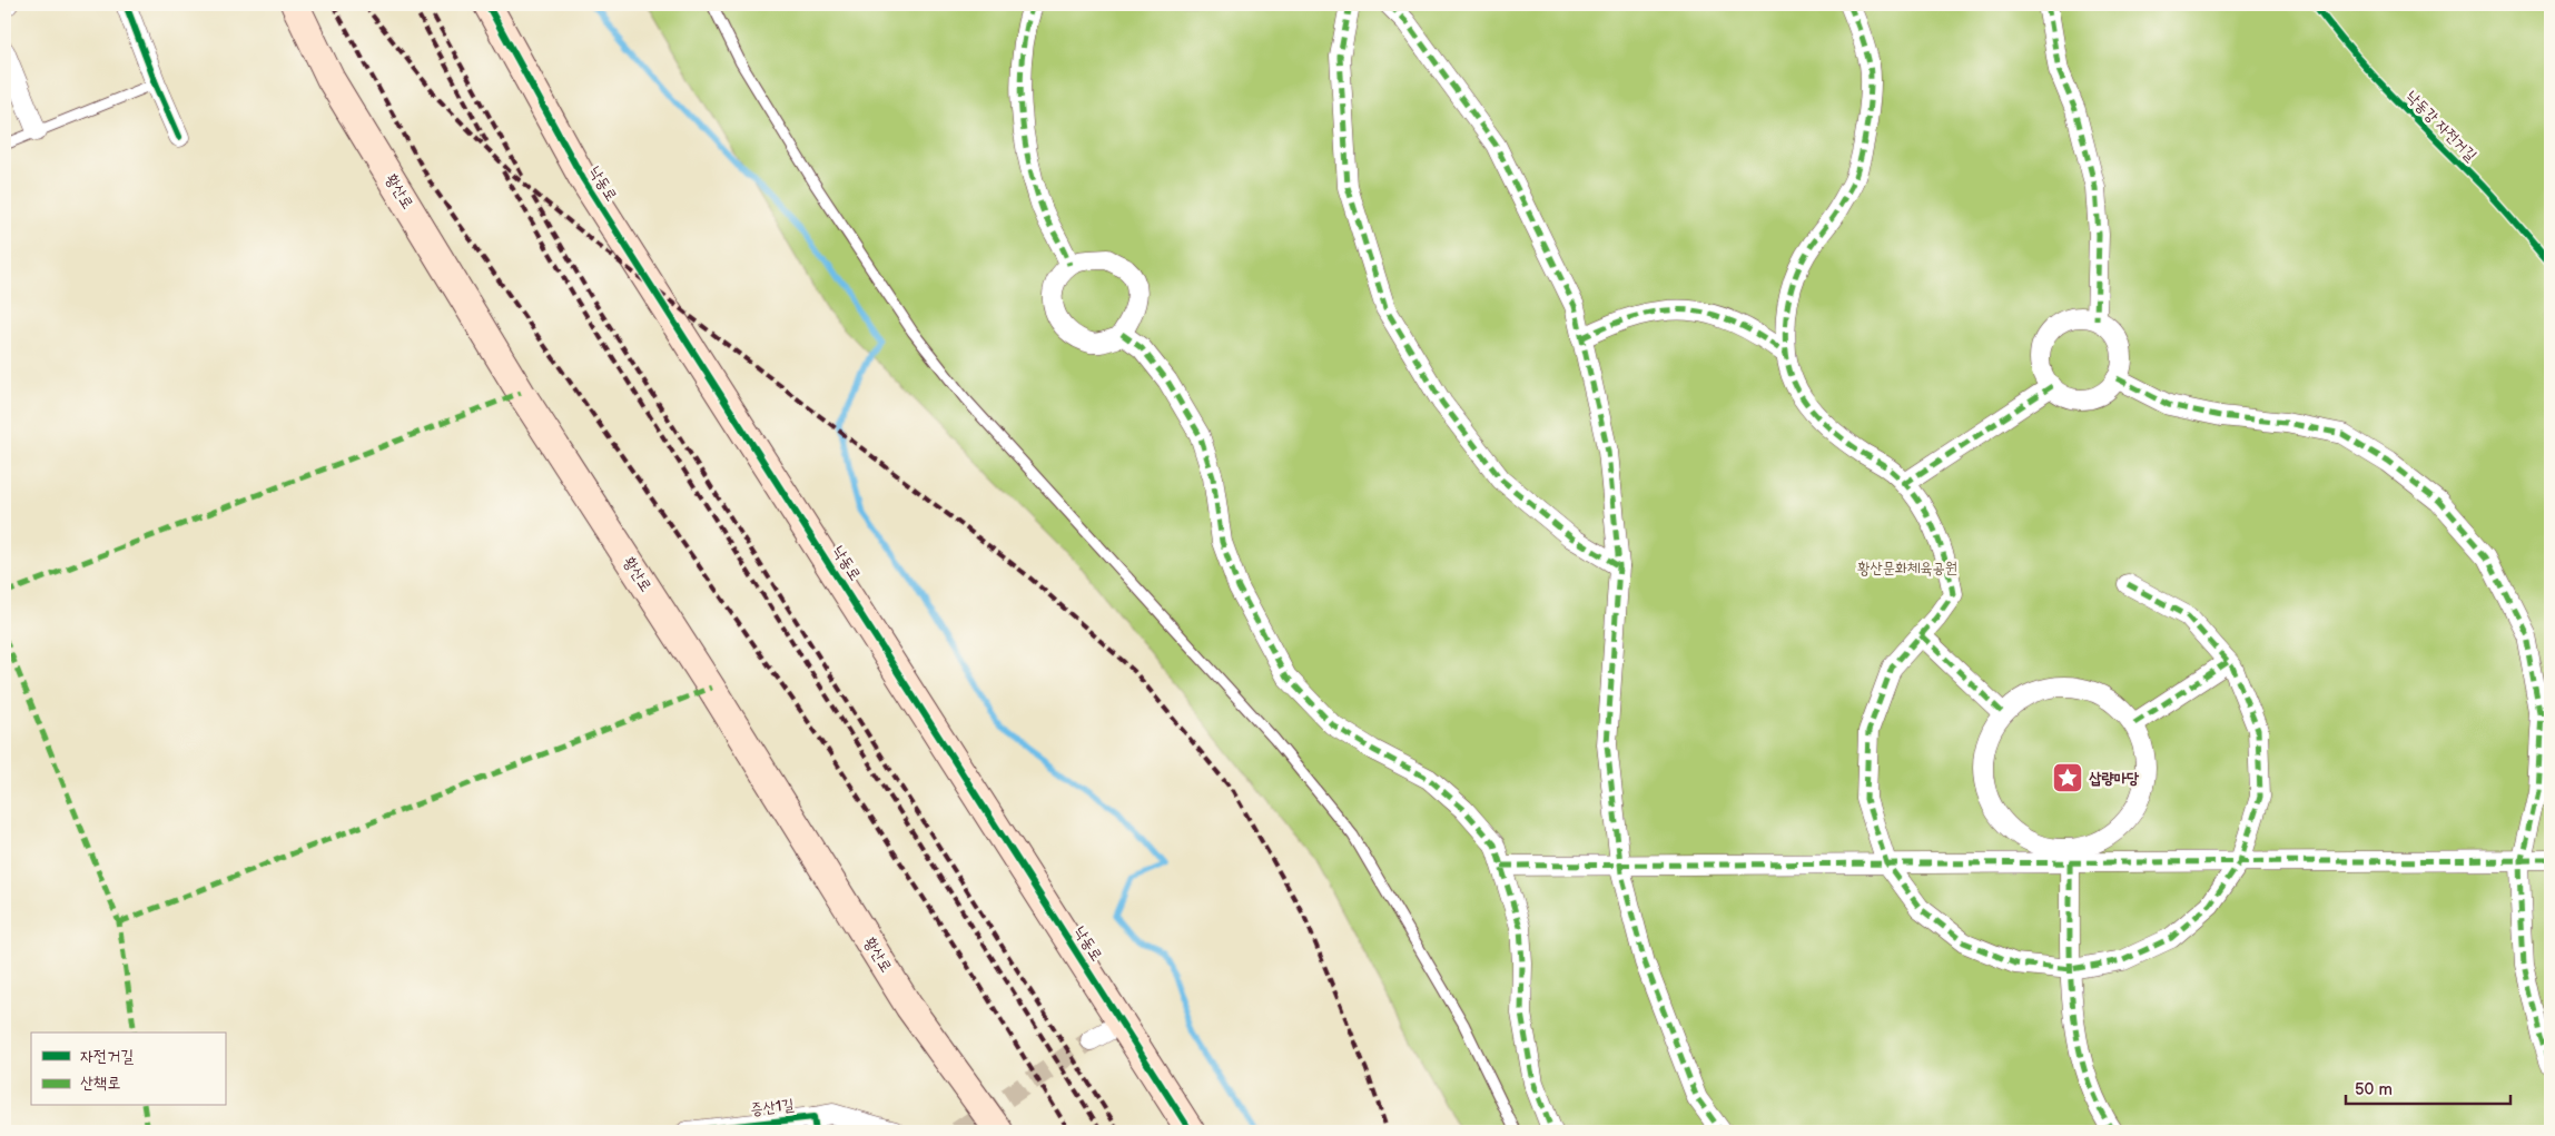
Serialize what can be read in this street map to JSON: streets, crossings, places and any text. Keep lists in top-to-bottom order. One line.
{"streets":{"street":["낙동로","황산로","증산1길"],"cycle path":["낙동강 자전거길"]},"parks":["황산문화체육공원"],"places":{"place":["삽량마당"]},"legend":["자전거길","산책로"],"scale_bar":"50 m"}
